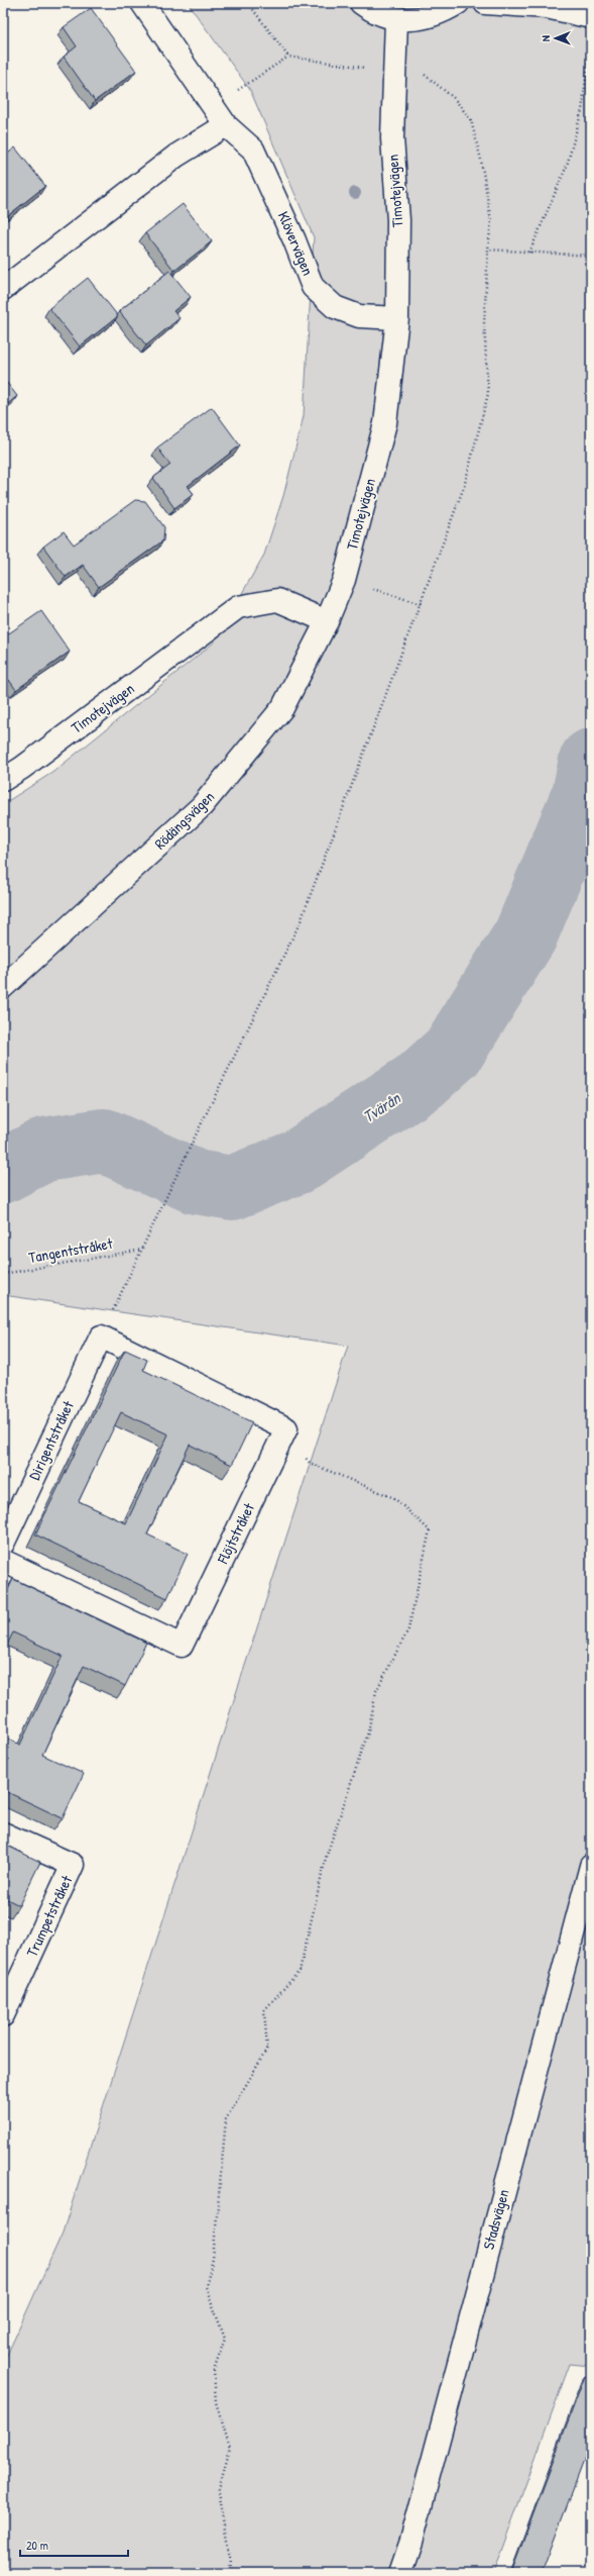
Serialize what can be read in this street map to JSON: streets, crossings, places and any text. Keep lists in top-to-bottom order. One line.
{"streets":{"street":["Timotejvägen","Klövervägen","Rödängsvägen","Dirigentstråket","Flöjtstråket","Trumpetstråket","Stadsvägen"],"path":["Tangentstråket"]},"crossings":[["Timotejvägen","Klövervägen"],["Timotejvägen","Rödängsvägen"]],"water":["Tvärån"],"scale_bar":"20 m","north":"left"}
